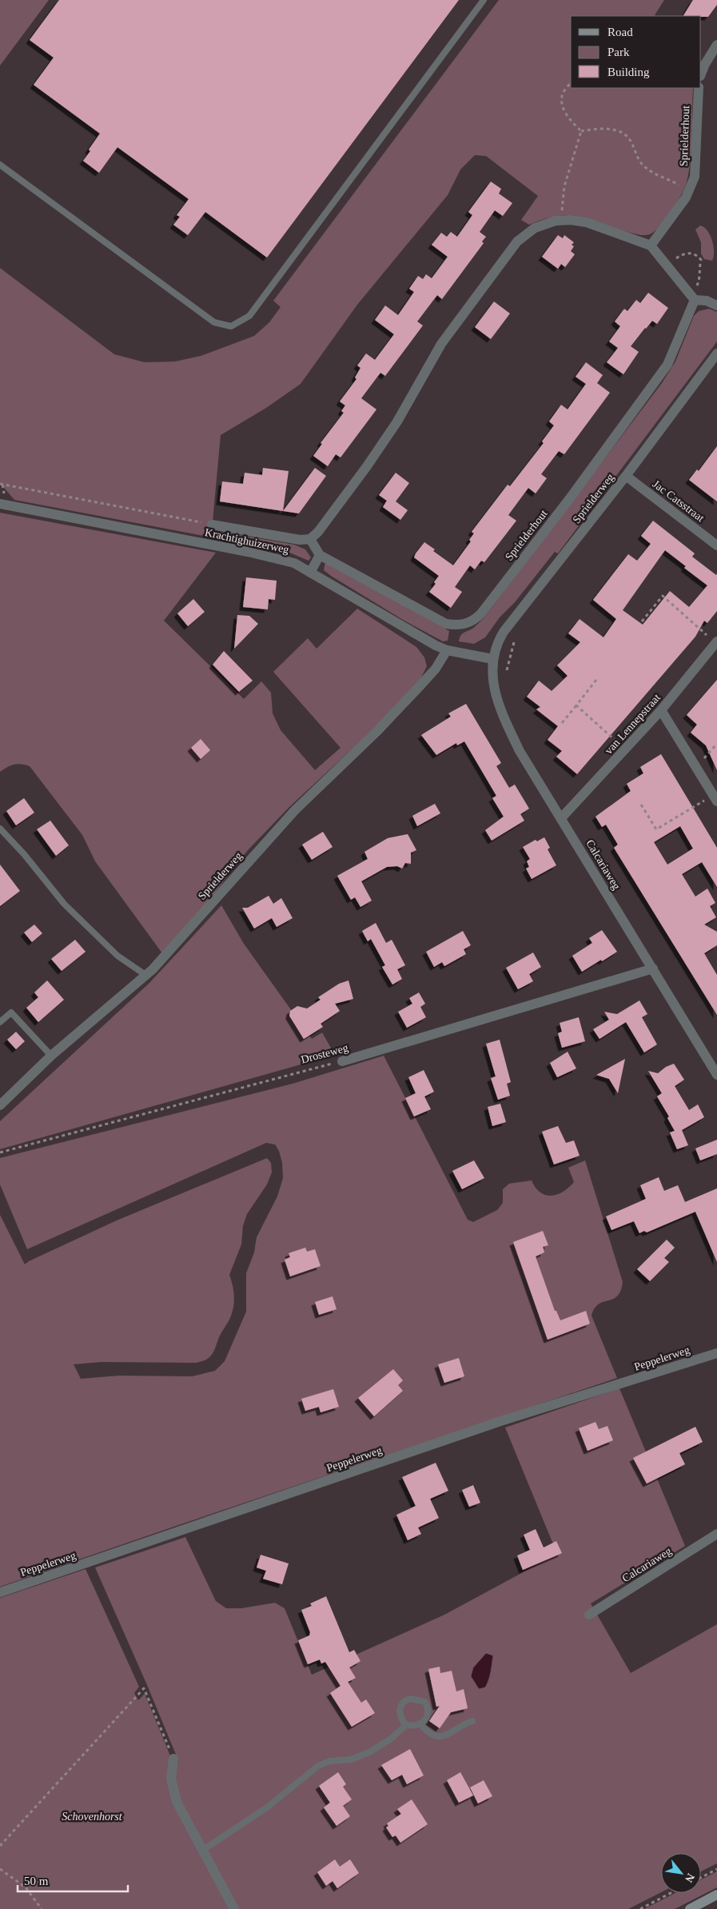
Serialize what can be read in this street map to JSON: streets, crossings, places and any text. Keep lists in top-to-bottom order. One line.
{"streets":{"street":["Sprielderhout","Sprielderweg","Jac Catsstraat","Krachtighuizerweg","van Lennepstraat","Calcariaweg","Drosteweg","Peppelerweg"]},"crossings":[["Sprielderweg","Jac Catsstraat"],["Sprielderweg","Krachtighuizerweg"],["Sprielderweg","Calcariaweg"],["Krachtighuizerweg","Calcariaweg"],["van Lennepstraat","Calcariaweg"],["Calcariaweg","Drosteweg"]],"parks":["Schovenhorst"],"legend":["Road","Park","Building"],"scale_bar":"50 m","north":"bottom right"}
